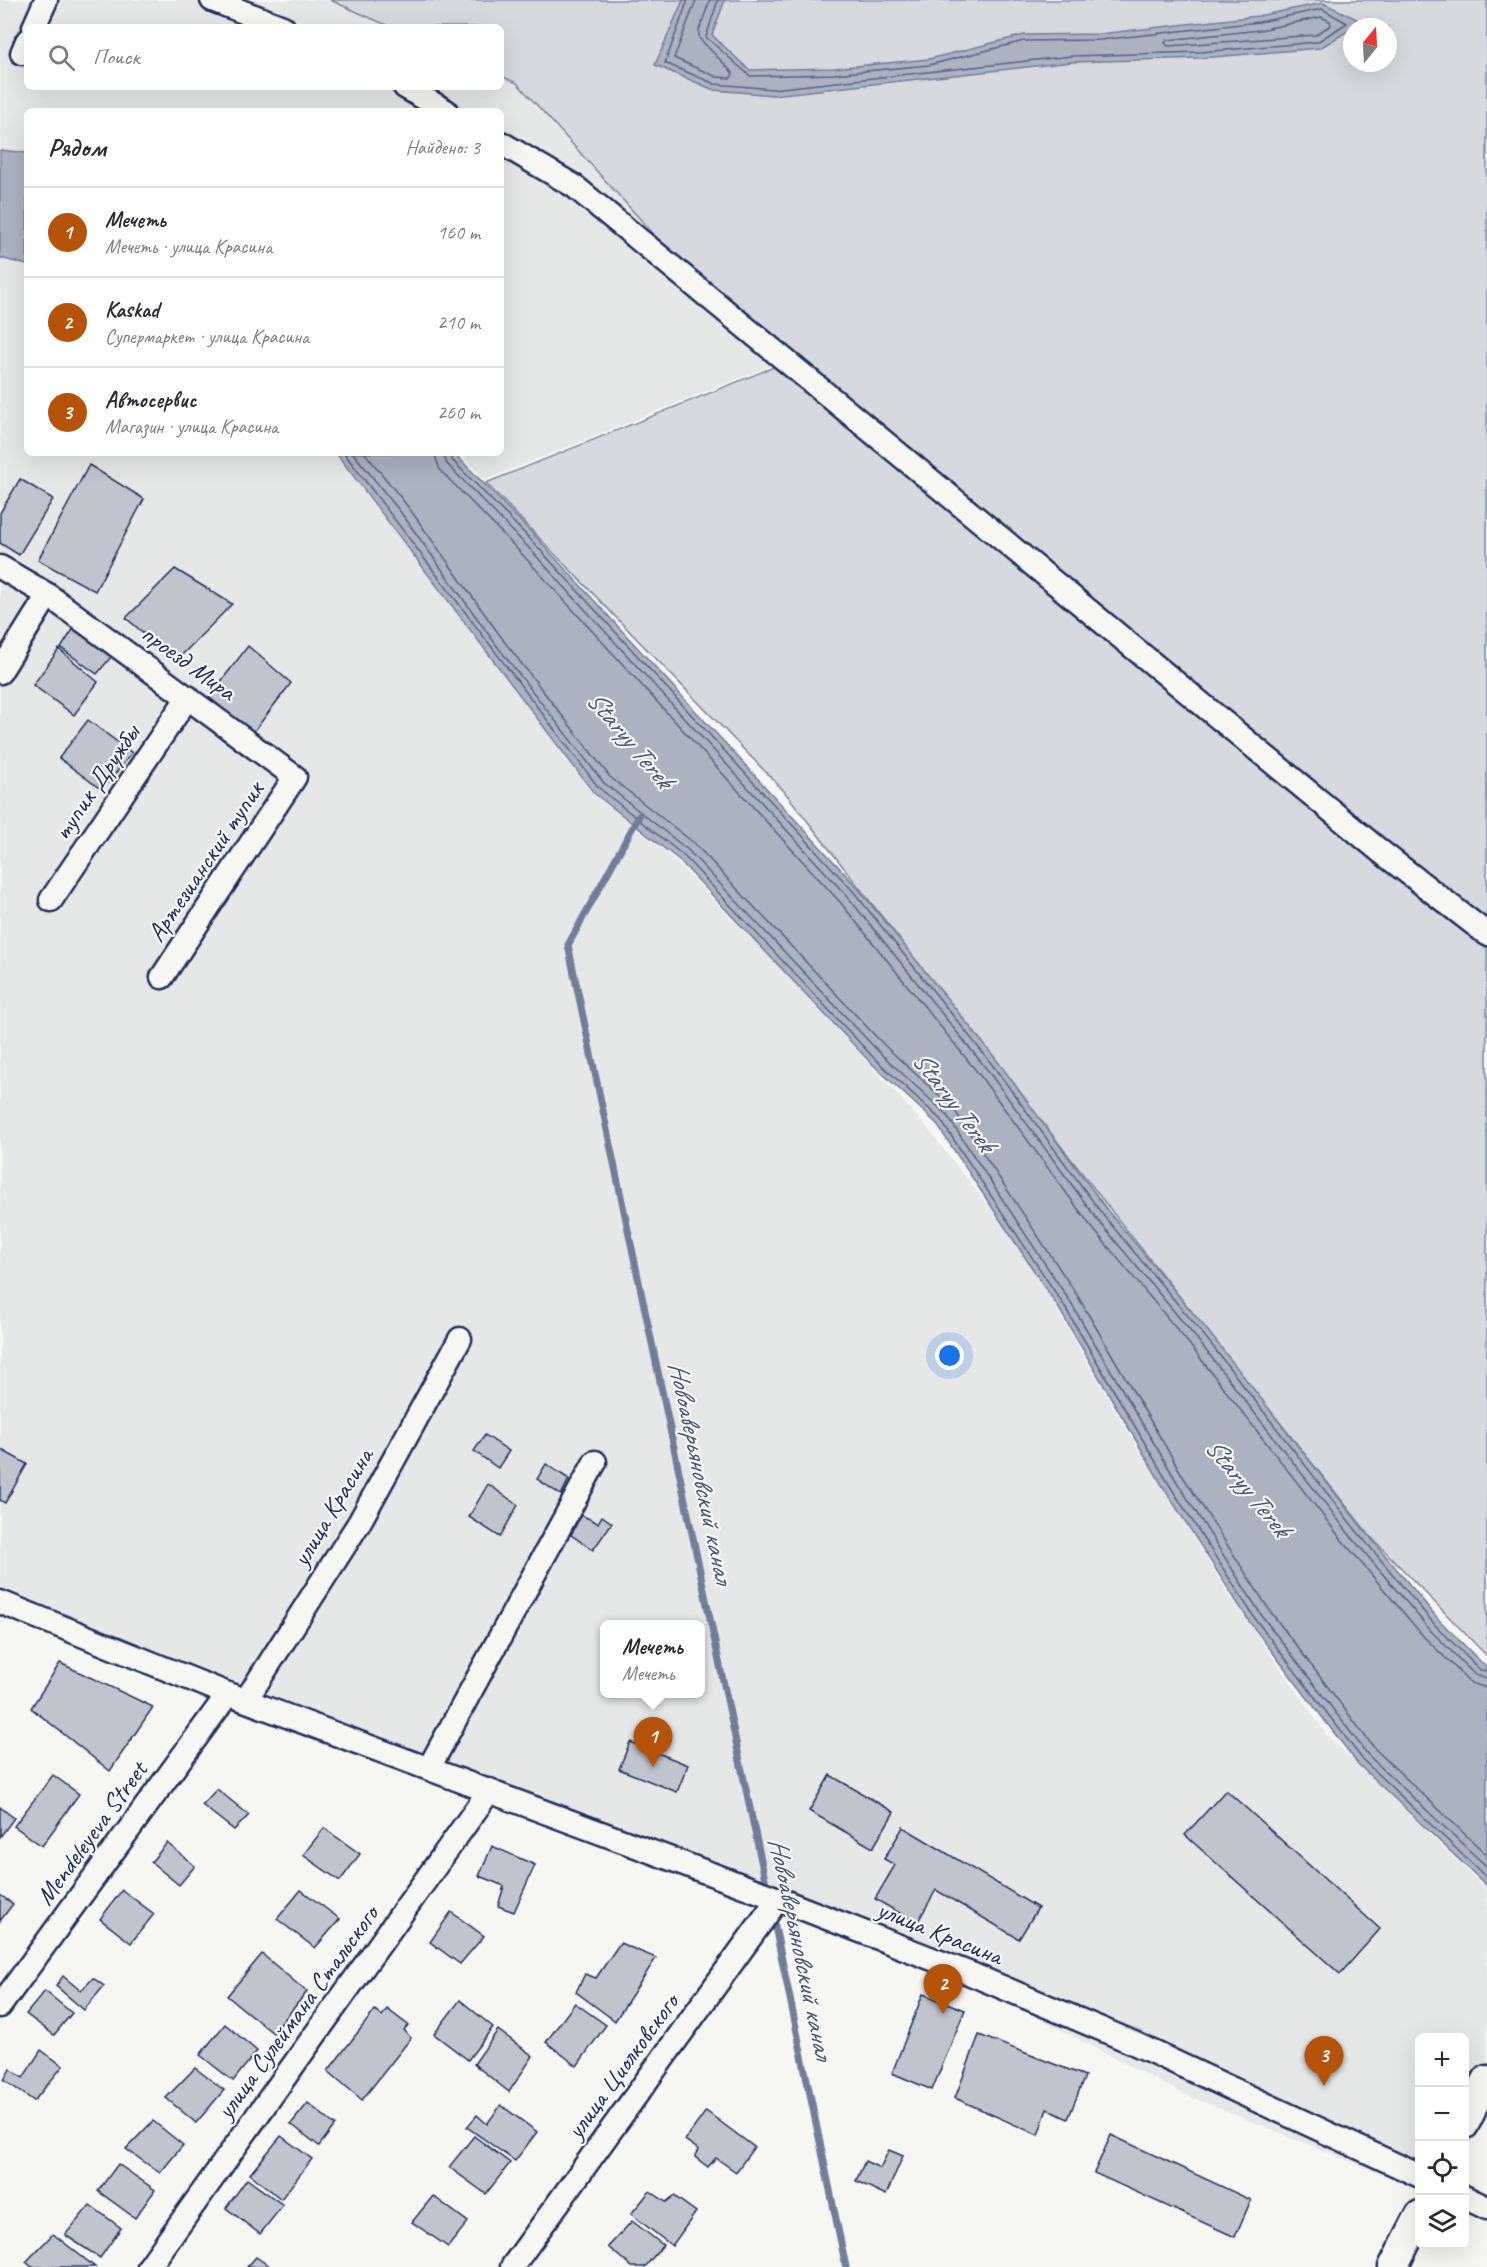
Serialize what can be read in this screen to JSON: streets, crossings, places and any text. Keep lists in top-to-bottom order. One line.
{"streets":{"street":["проезд Мира","тупик Дружбы","Артезианский тупик","улица Красина","Mendeleyeva Street","улица Сулеймана Стальского","улица Циолковского"]},"crossings":[["проезд Мира","тупик Дружбы"],["проезд Мира","Артезианский тупик"],["улица Красина","Mendeleyeva Street"],["улица Красина","улица Сулеймана Стальского"],["улица Красина","улица Циолковского"]],"water":["Staryy Terek","Новоаверьяновский канал"],"north":"top","page":{"search":"Поиск","heading":["Рядом","Найдено: 3"],"list":[{"mark":"1","name":"Мечеть","note":"Мечеть · улица Красина","value":"160 m"},{"mark":"2","name":"Kaskad","note":"Супермаркет · улица Красина","value":"210 m"},{"mark":"3","name":"Автосервис","note":"Магазин · улица Красина","value":"260 m"}],"popup":["Мечеть","Мечеть"],"pins":["1","2","3"],"map_buttons":["+","−"]}}
